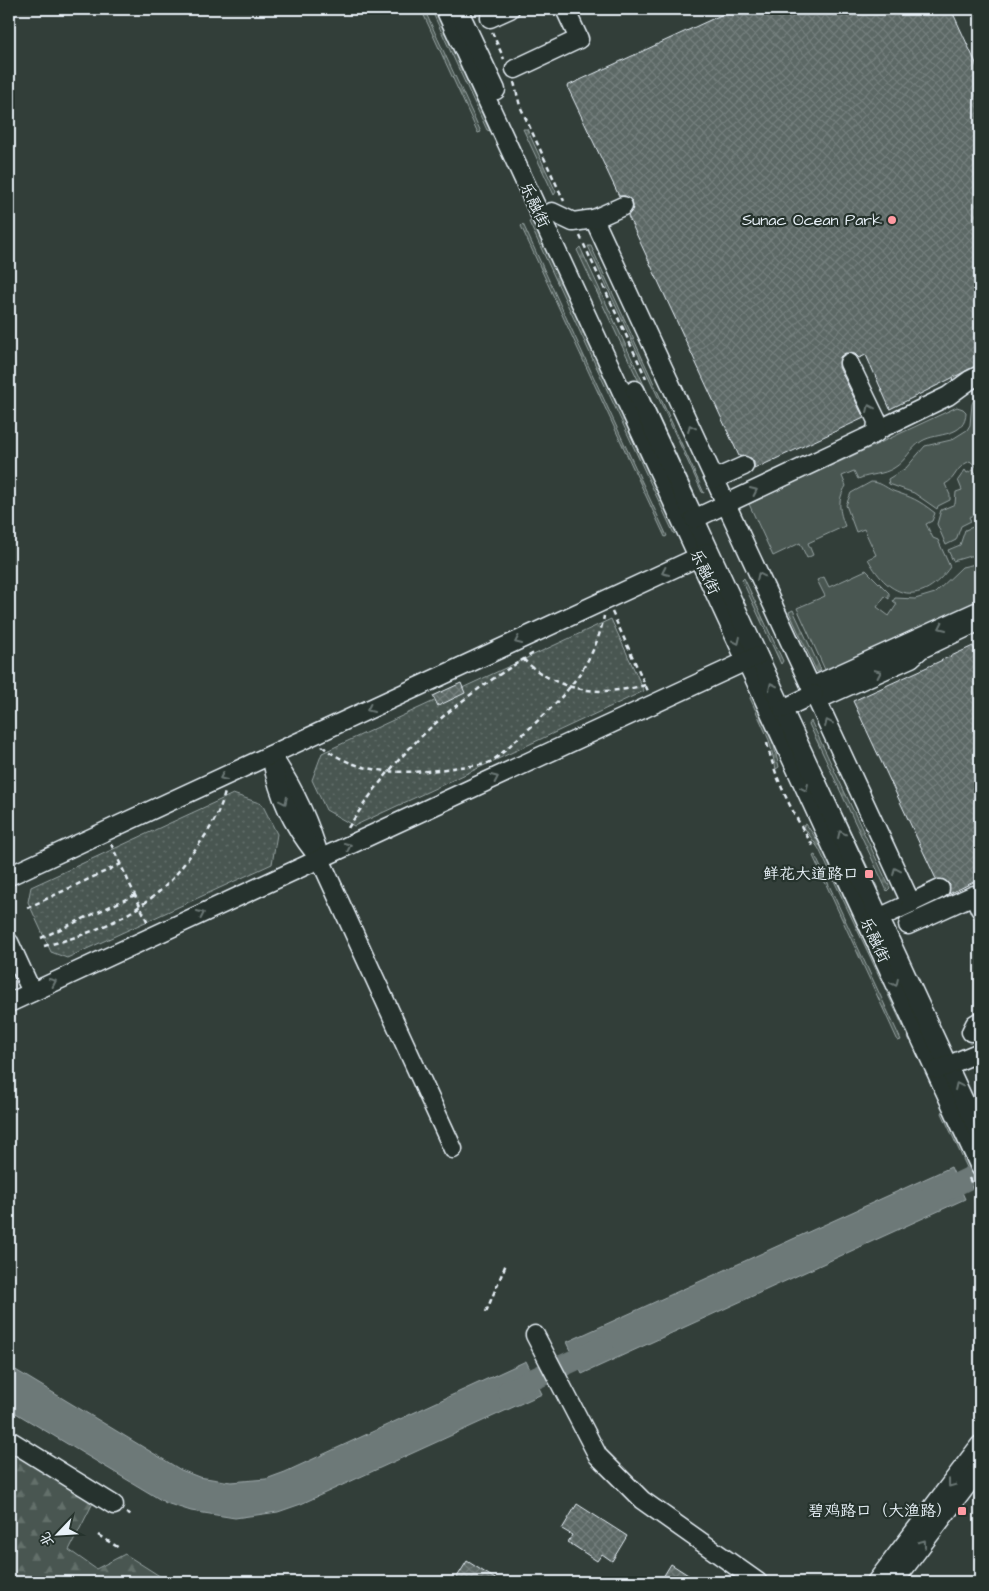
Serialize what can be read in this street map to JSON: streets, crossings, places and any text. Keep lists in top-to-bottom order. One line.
{"streets":{"street":["乐融街"]},"places":{"other":["Sunac Ocean Park"],"transit":["鲜花大道路口","碧鸡路口（大渔路）"]},"north":"bottom left"}
